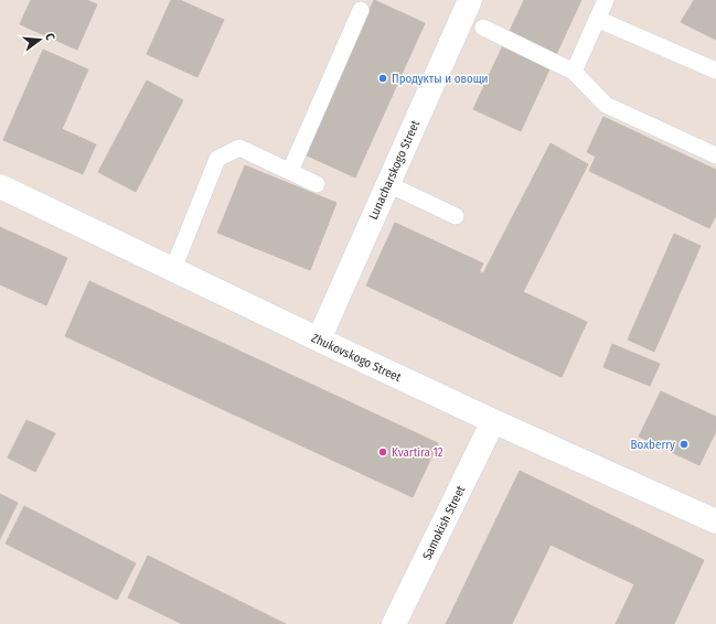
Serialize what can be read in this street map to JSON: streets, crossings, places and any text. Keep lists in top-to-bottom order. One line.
{"streets":{"main road":["Lunacharskogo Street","Zhukovskogo Street","Samokish Street"]},"crossings":[["Lunacharskogo Street","Zhukovskogo Street"],["Zhukovskogo Street","Samokish Street"]],"places":["Продукты и овощи","Boxberry","Kvartira 12"],"north":"right"}
